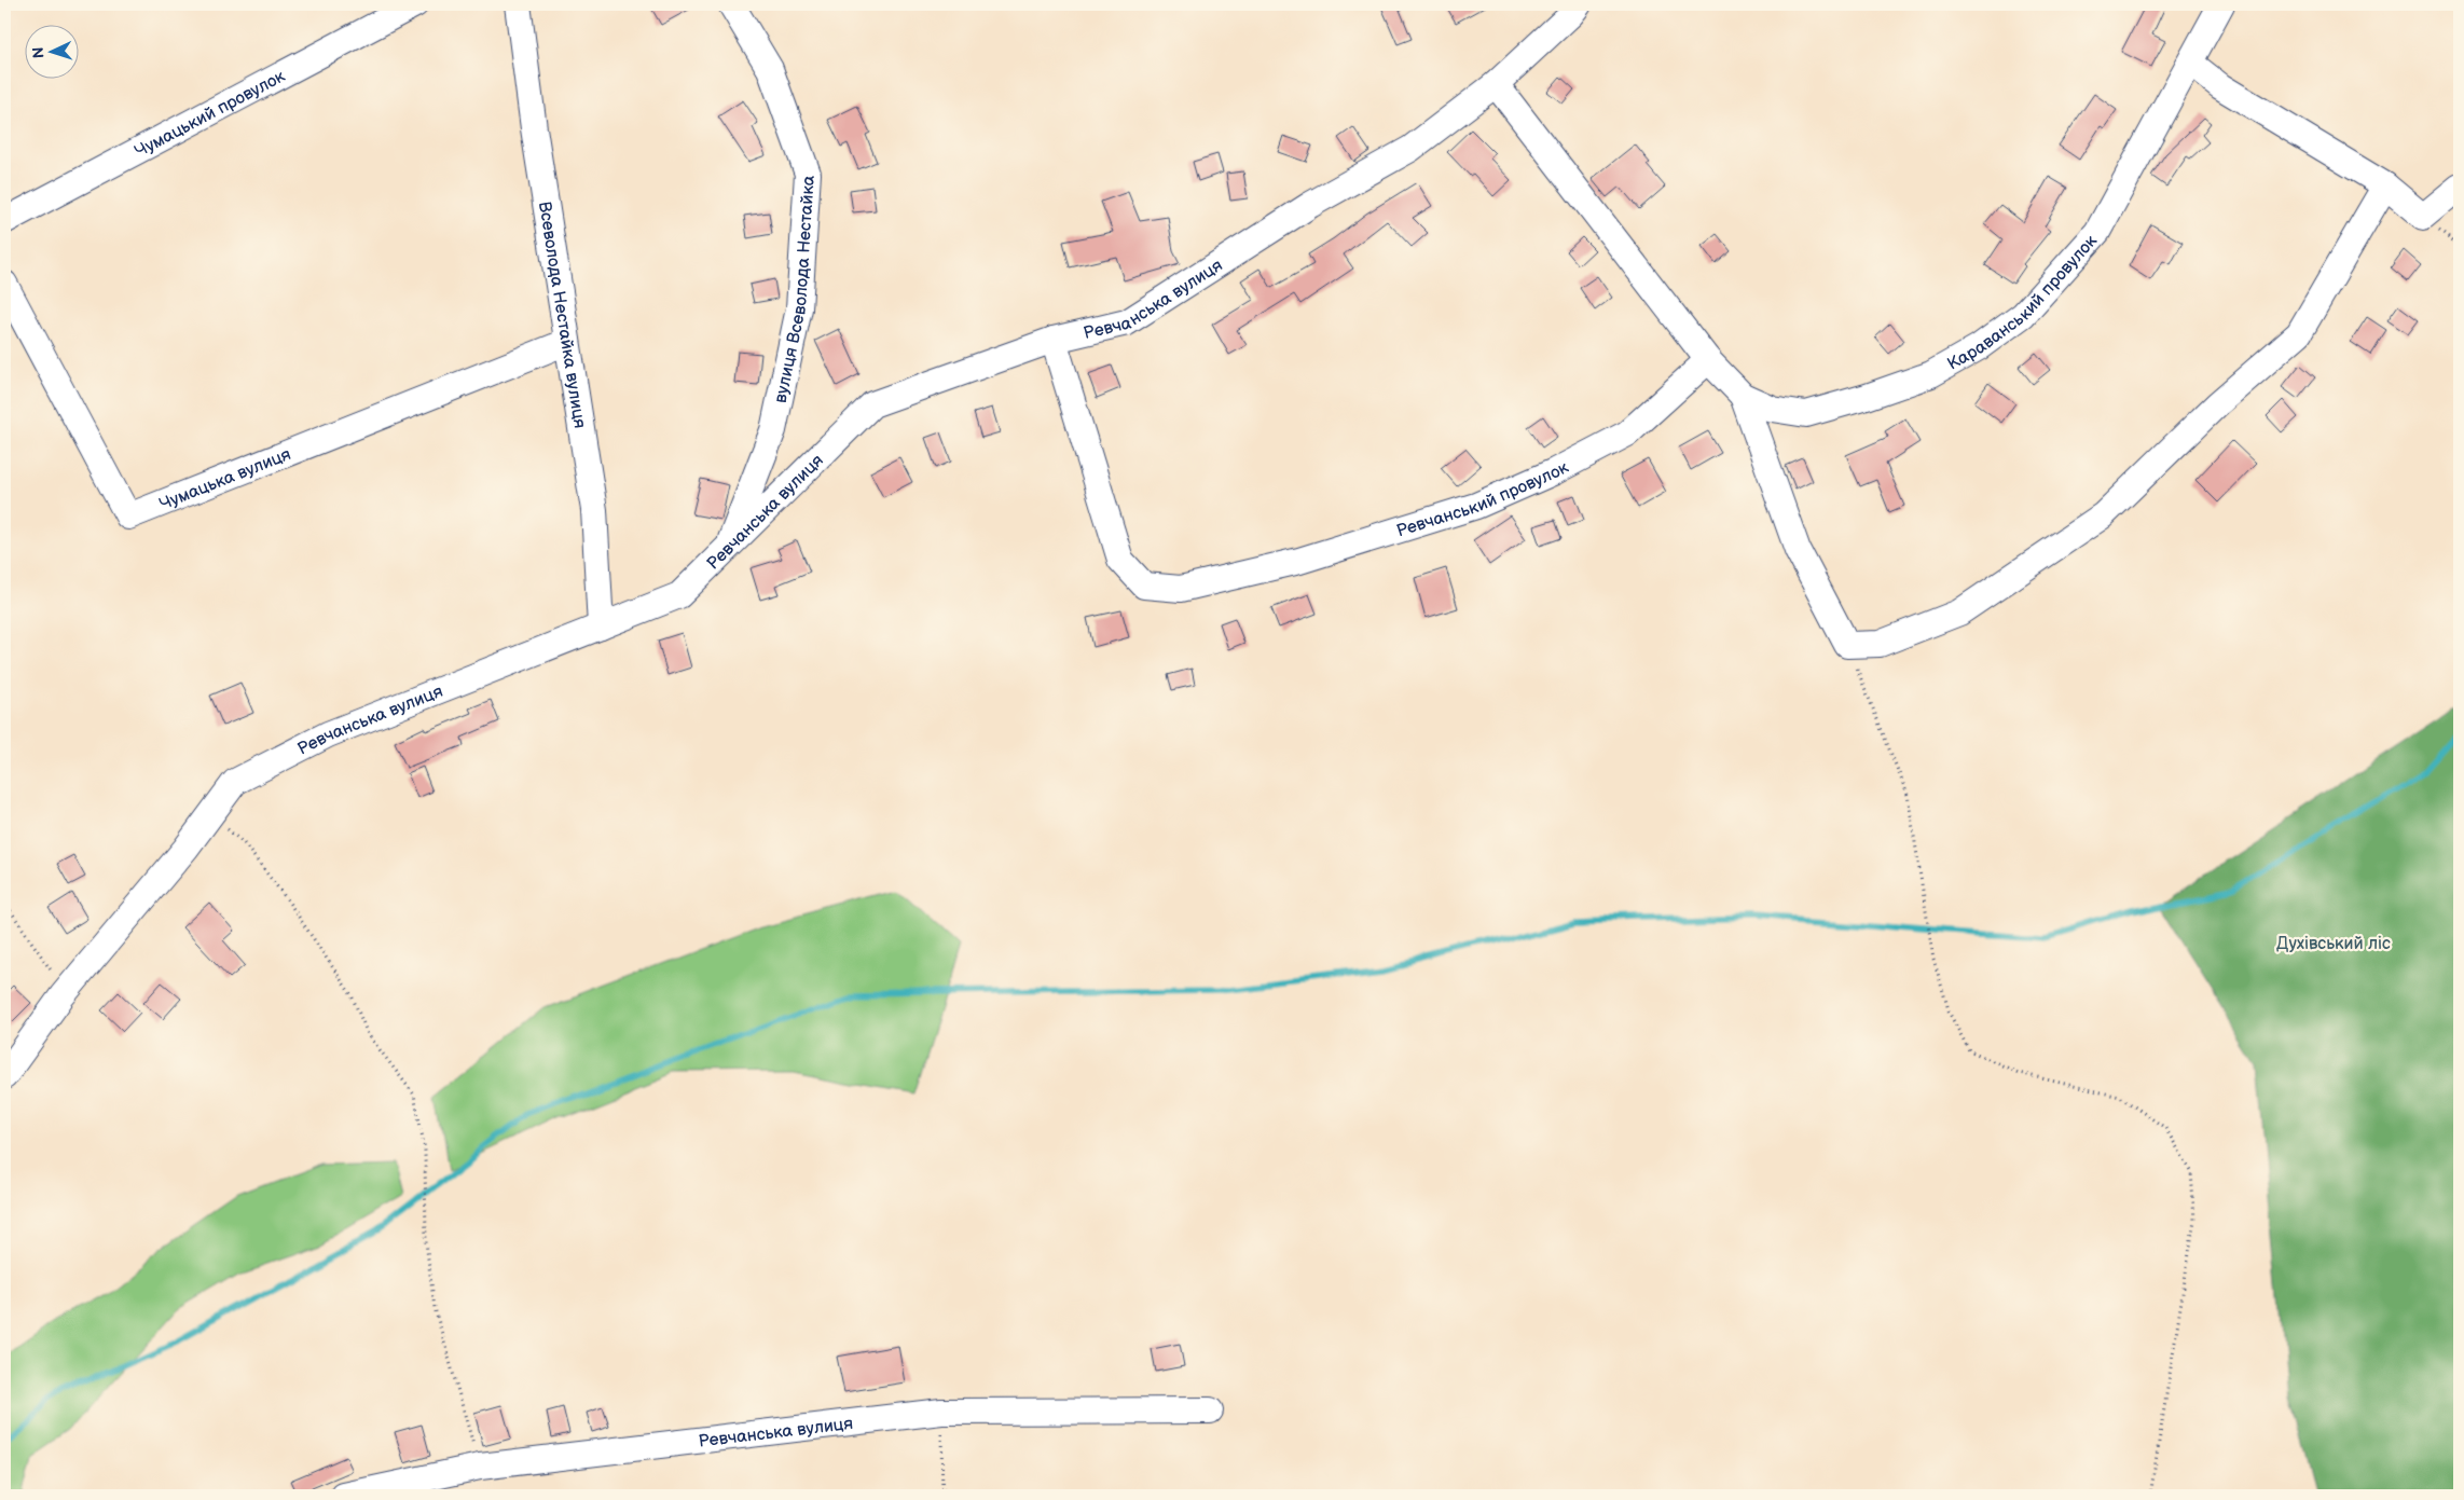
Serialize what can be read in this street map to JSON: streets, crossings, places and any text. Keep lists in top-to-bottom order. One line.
{"streets":{"street":["Чумацький провулок","вулиця Всеволода Нестайка","Ревчанська вулиця","Караванський провулок","Всеволода Нестайка вулиця","Чумацька вулиця","Ревчанський провулок"]},"crossings":[["вулиця Всеволода Нестайка","Ревчанська вулиця"],["Ревчанська вулиця","Всеволода Нестайка вулиця"],["Ревчанська вулиця","Ревчанський провулок"],["Караванський провулок","Ревчанський провулок"],["Всеволода Нестайка вулиця","Чумацька вулиця"]],"parks":["Духівський ліс"],"north":"left"}
